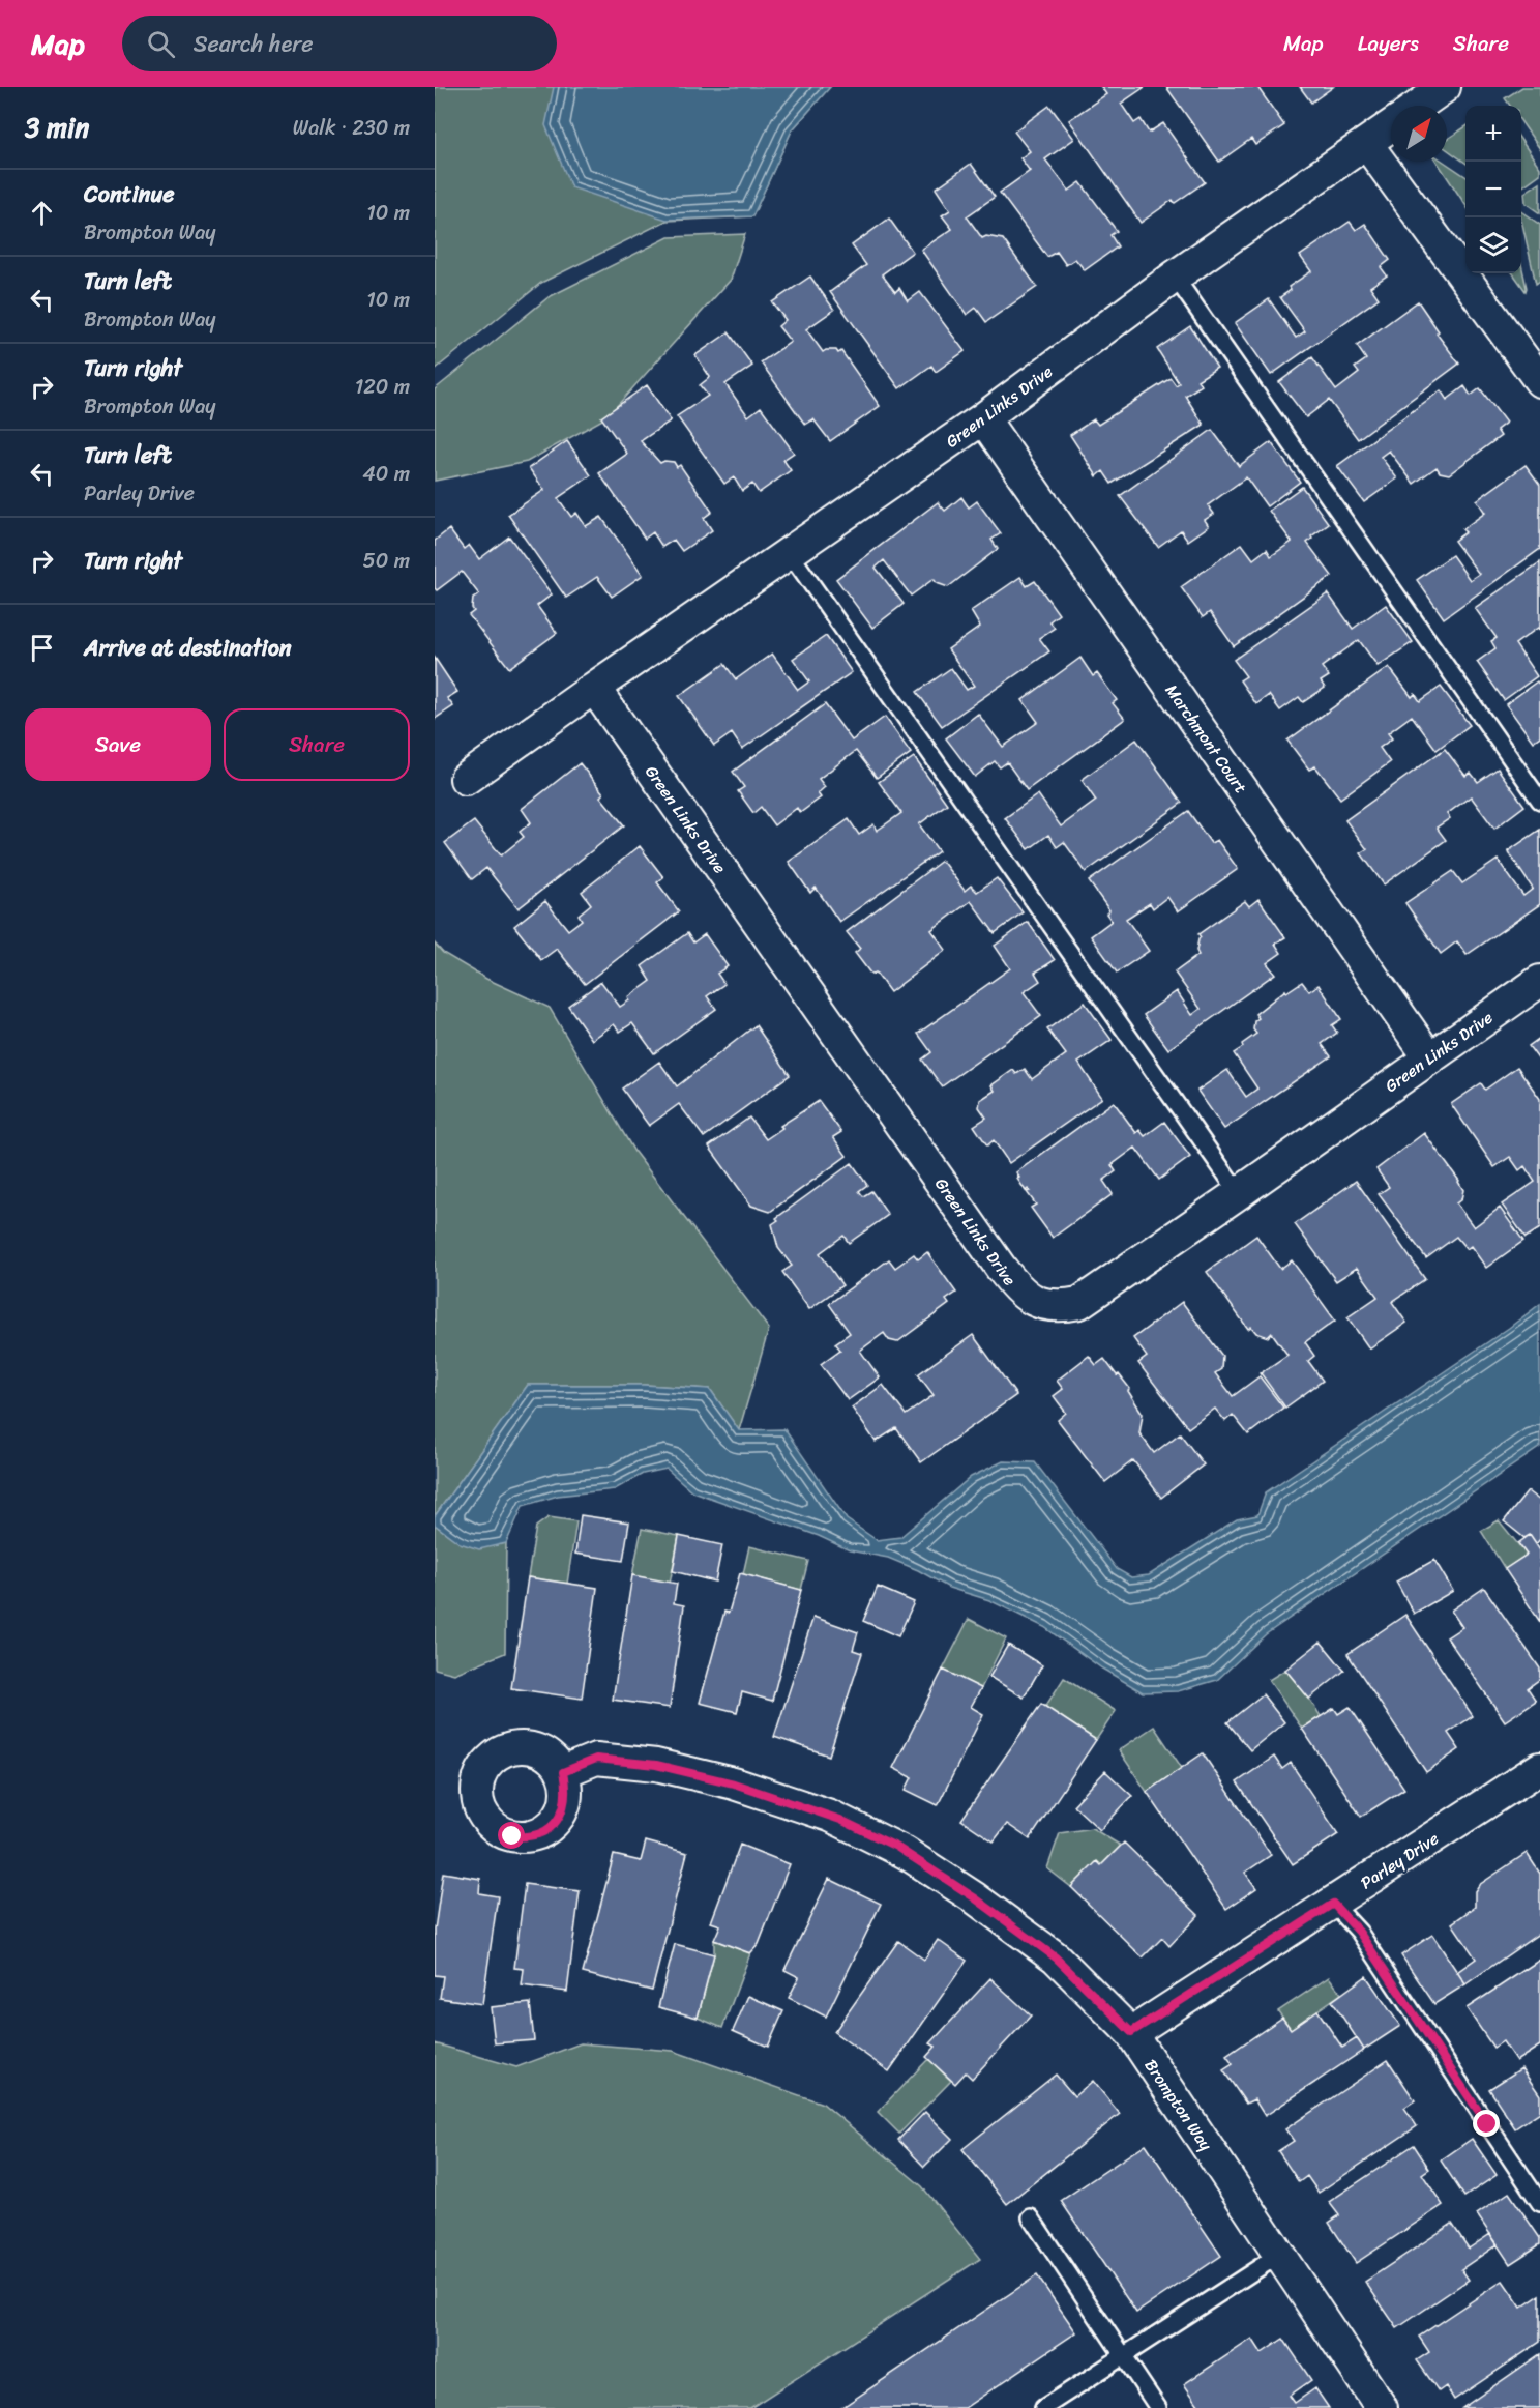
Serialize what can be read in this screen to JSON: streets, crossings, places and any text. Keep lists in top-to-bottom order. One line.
{"streets":{"street":["Green Links Drive","Marchmont Court","Parley Drive","Brompton Way"]},"crossings":[["Green Links Drive","Marchmont Court"],["Parley Drive","Brompton Way"]],"north":"top right","page":{"header":"Map","search":"Search here","nav":["Map","Layers","Share"],"heading":["3 min","Walk · 230 m"],"map_buttons":["+","−"],"list":[["Continue","Brompton Way","10 m"],["Turn left","Brompton Way","10 m"],["Turn right","Brompton Way","120 m"],["Turn left","Parley Drive","40 m"],["Turn right","50 m"],"Arrive at destination"],"buttons":["Save","Share"]}}
